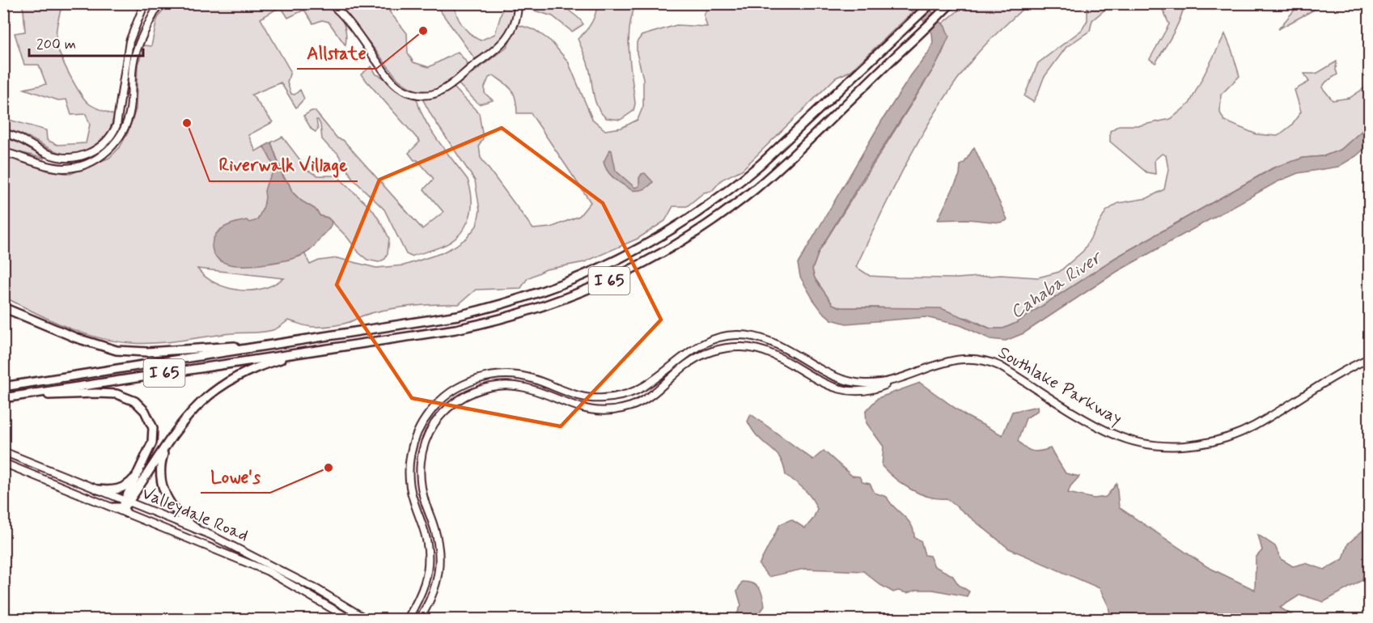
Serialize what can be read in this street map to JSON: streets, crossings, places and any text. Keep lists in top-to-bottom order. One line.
{"streets":{"highway":["I 65"],"street":["Southlake Parkway","Valleydale Road"]},"water":["Cahaba River"],"places":["Allstate","Riverwalk Village","Lowe's"],"scale_bar":"200 m"}
